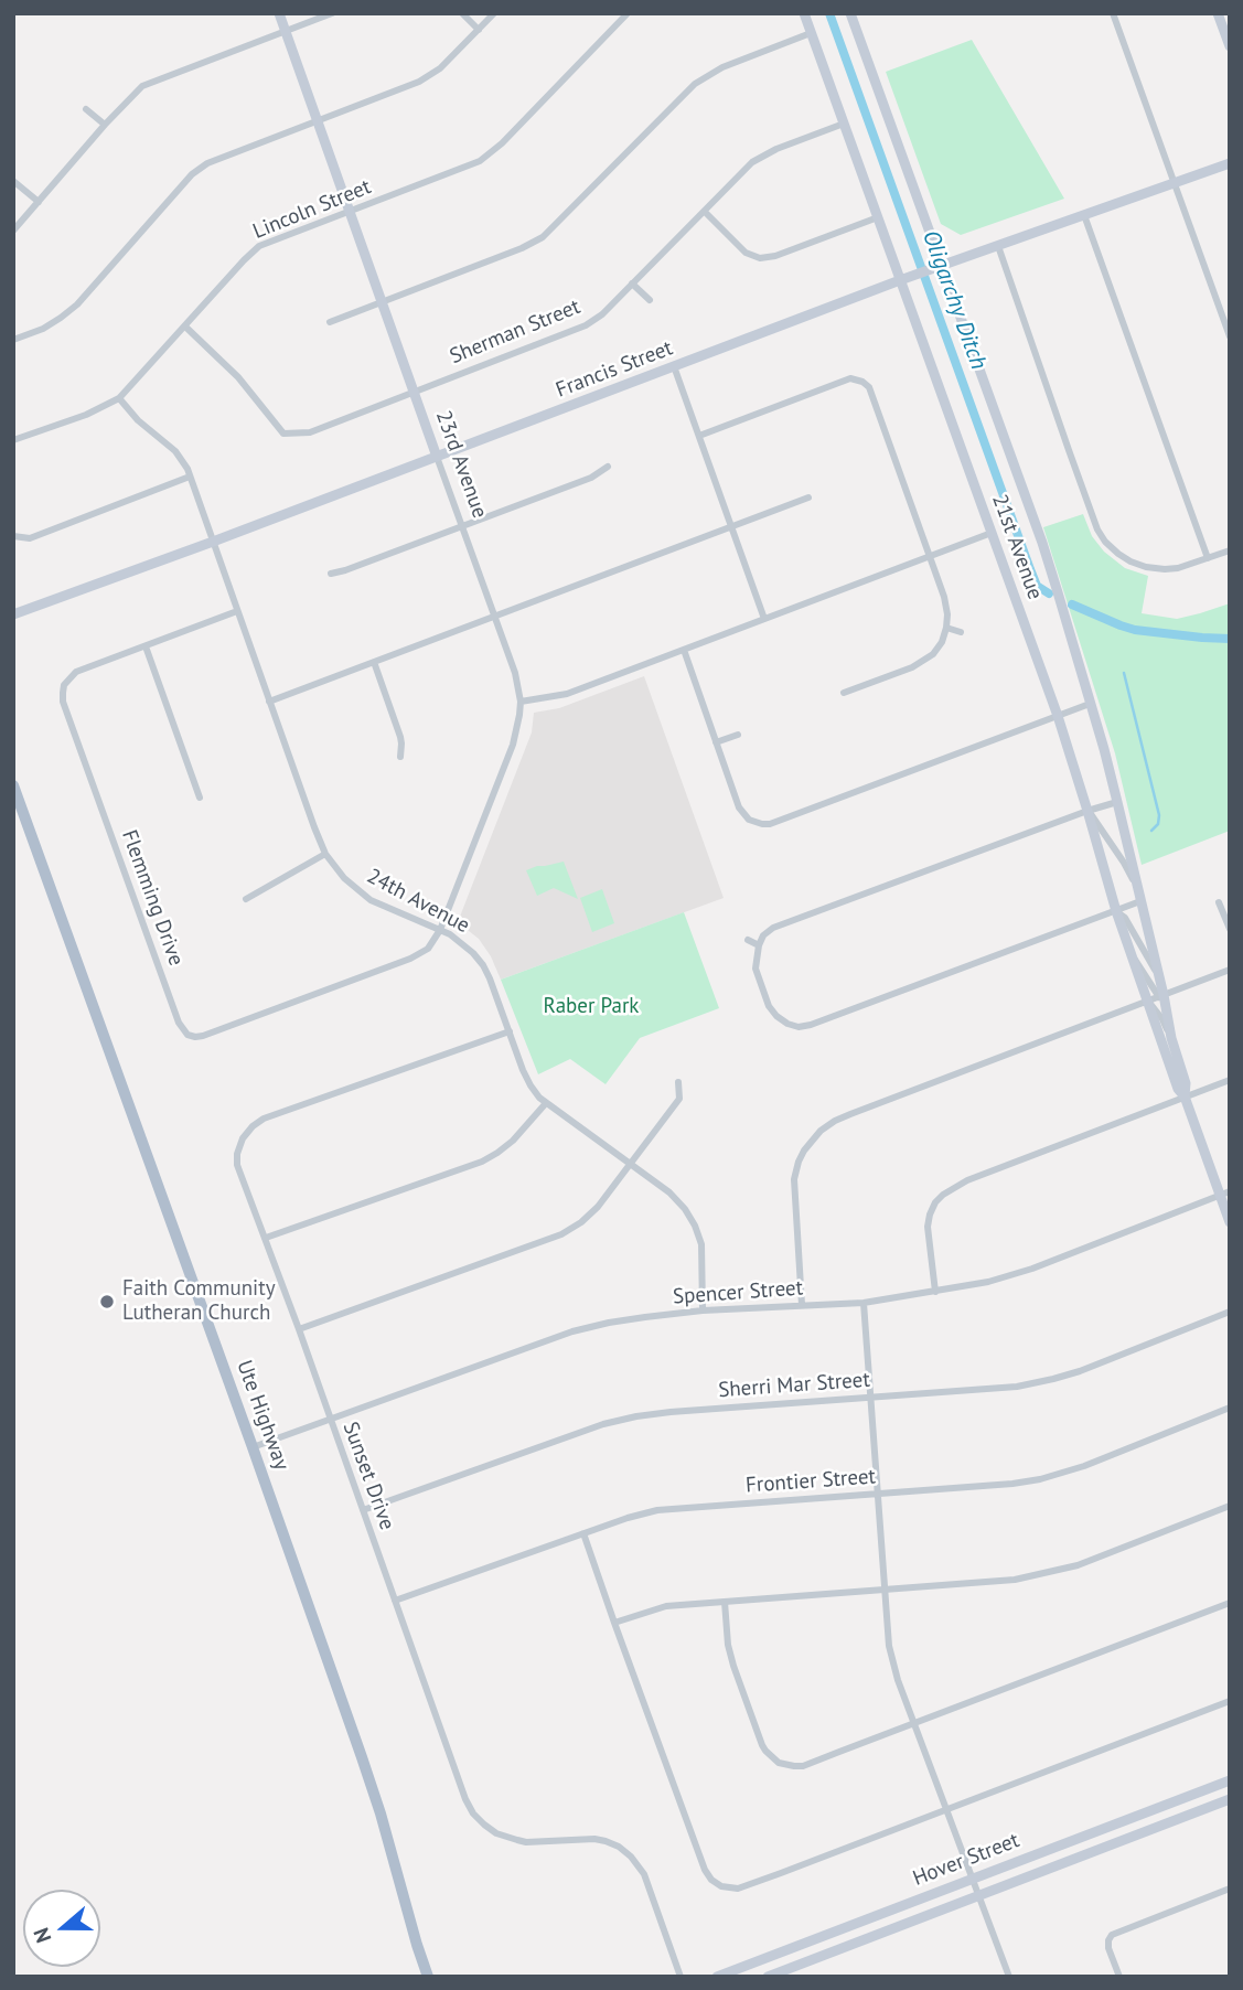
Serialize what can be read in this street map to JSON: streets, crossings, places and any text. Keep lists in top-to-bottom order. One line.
{"streets":{"main road":["Ute Highway"],"street":["Lincoln Street","Sherman Street","Francis Street","23rd Avenue","21st Avenue","Flemming Drive","24th Avenue","Spencer Street","Sherri Mar Street","Sunset Drive","Frontier Street","Hover Street"]},"crossings":[["Lincoln Street","Sherman Street"],["Lincoln Street","23rd Avenue"],["Lincoln Street","24th Avenue"],["Sherman Street","23rd Avenue"],["Sherman Street","21st Avenue"],["Francis Street","23rd Avenue"],["Francis Street","21st Avenue"],["Francis Street","24th Avenue"],["23rd Avenue","24th Avenue"],["21st Avenue","Spencer Street"],["24th Avenue","Spencer Street"],["24th Avenue","Sunset Drive"],["Spencer Street","Ute Highway"],["Spencer Street","Sunset Drive"],["Sherri Mar Street","Sunset Drive"],["Sunset Drive","Frontier Street"]],"water":["Oligarchy Ditch"],"parks":["Raber Park"],"places":["Faith Community Lutheran Church"],"north":"left"}
